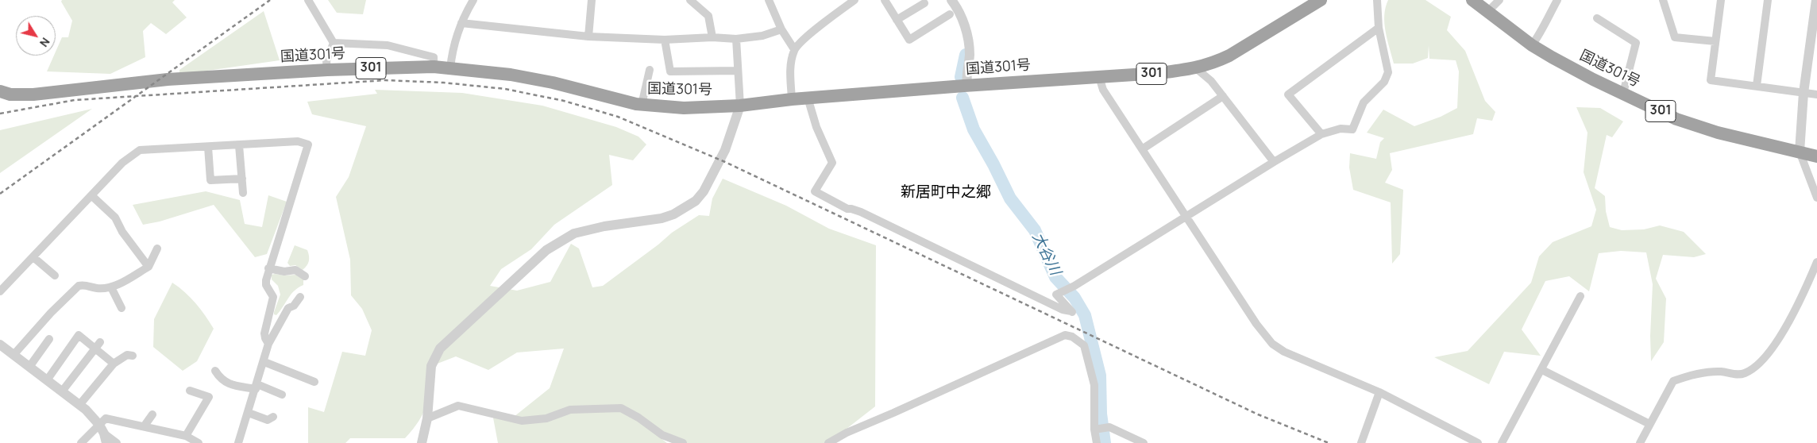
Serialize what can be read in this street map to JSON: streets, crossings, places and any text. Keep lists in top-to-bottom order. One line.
{"streets":{"highway":["国道301号","301"]},"districts":["新居町中之郷"],"water":["大谷川"],"north":"bottom right"}
